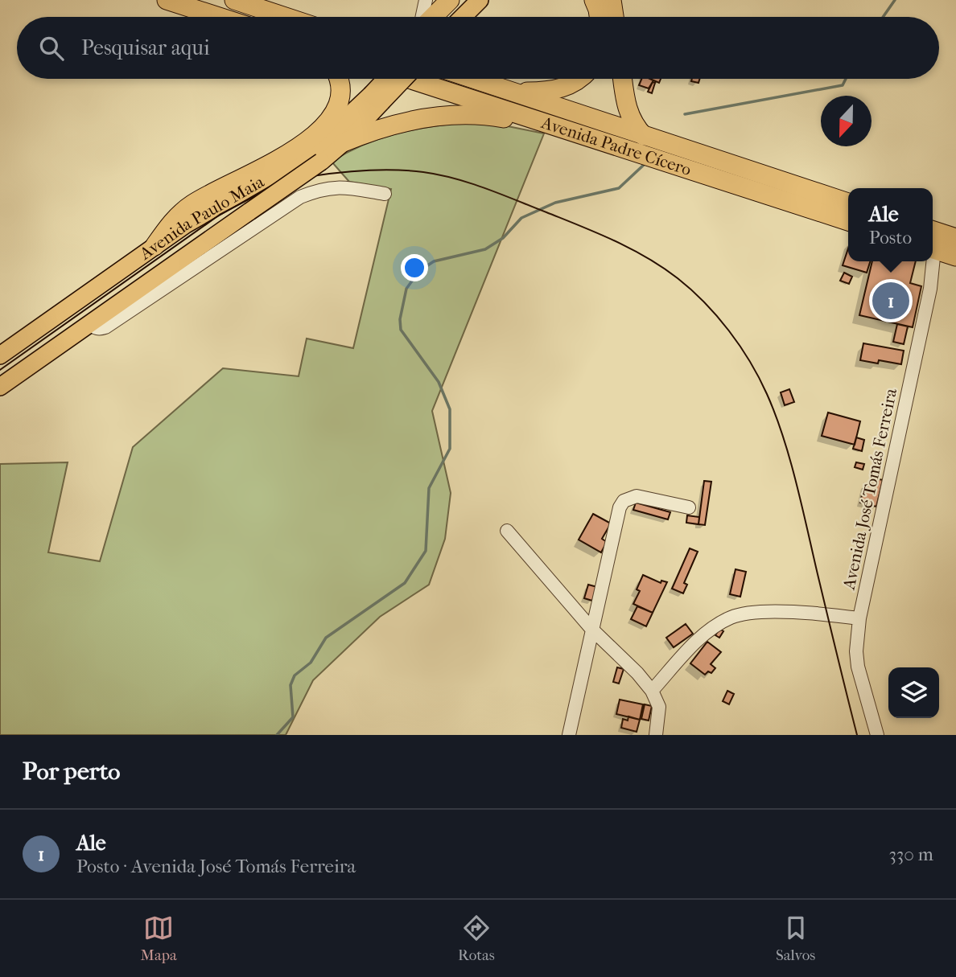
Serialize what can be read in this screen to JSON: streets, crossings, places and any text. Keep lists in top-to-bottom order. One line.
{"streets":{"highway":["Avenida Padre Cícero"],"main road":["Avenida Paulo Maia"],"street":["Avenida José Tomás Ferreira"]},"north":"bottom","page":{"search":"Pesquisar aqui","popup":["Ale","Posto"],"pins":"1","heading":"Por perto","list":[{"mark":"1","name":"Ale","note":"Posto · Avenida José Tomás Ferreira","value":"330 m"}],"nav":["Mapa","Rotas","Salvos"]}}
